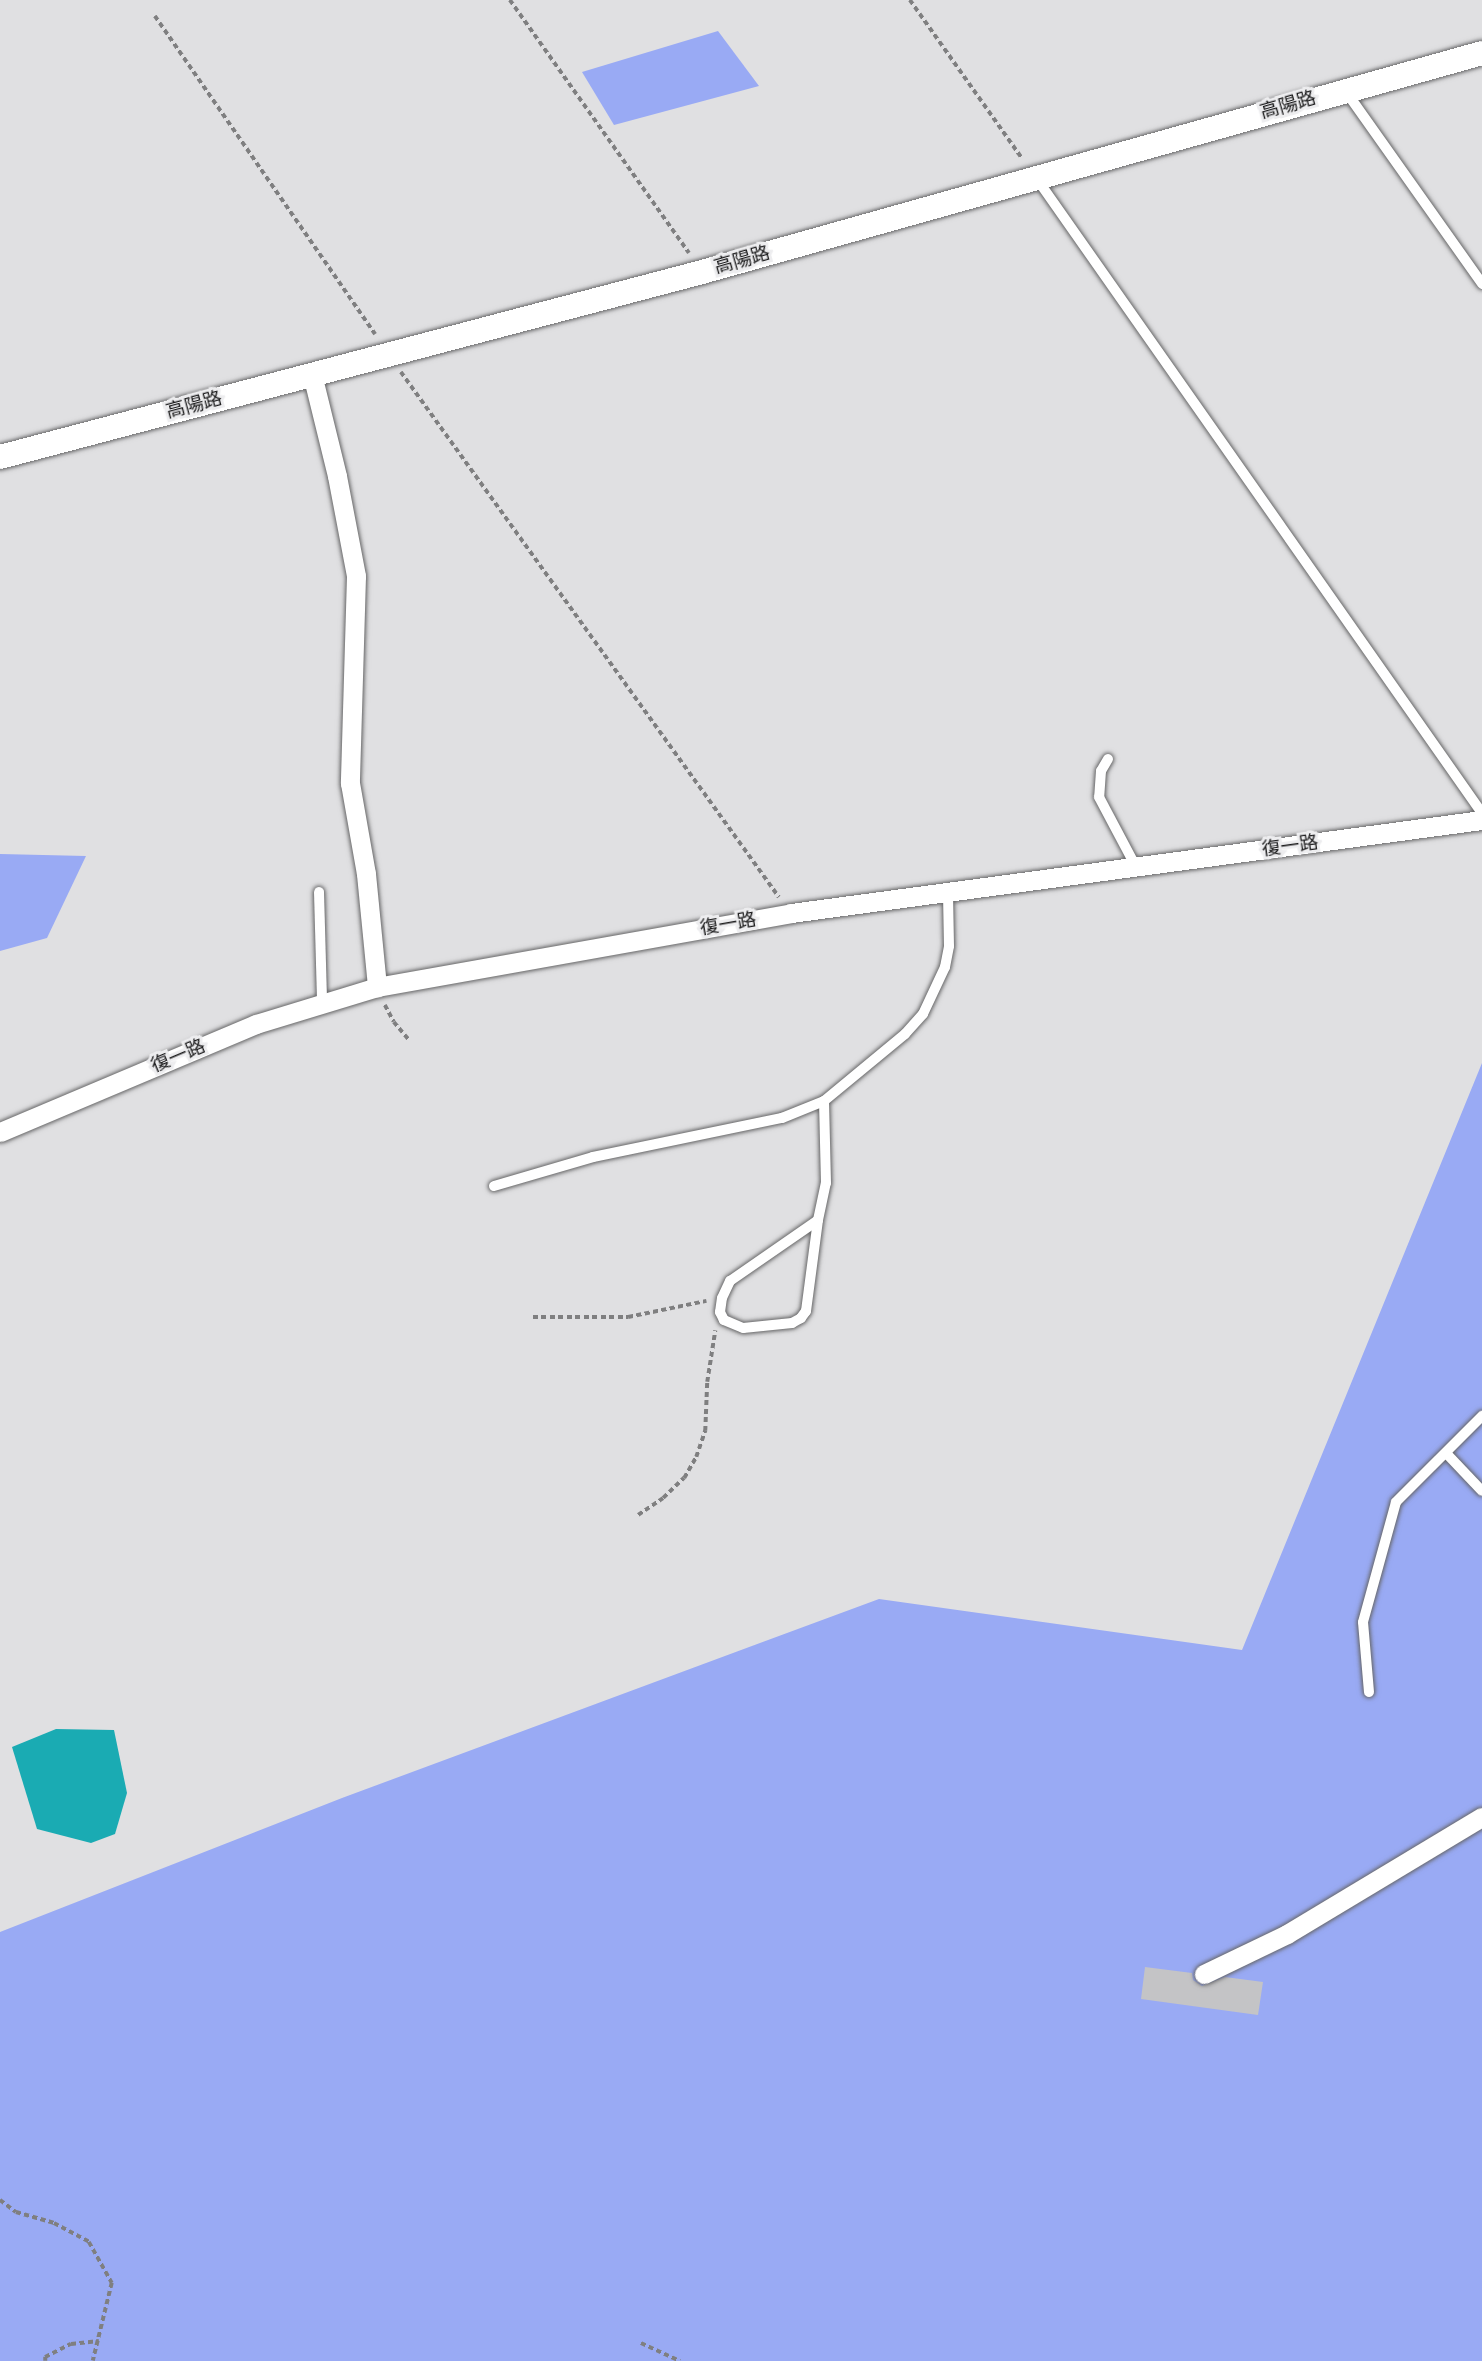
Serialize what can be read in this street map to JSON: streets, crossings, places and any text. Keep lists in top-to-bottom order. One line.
{"streets":{"street":["高陽路","復一路"]}}
